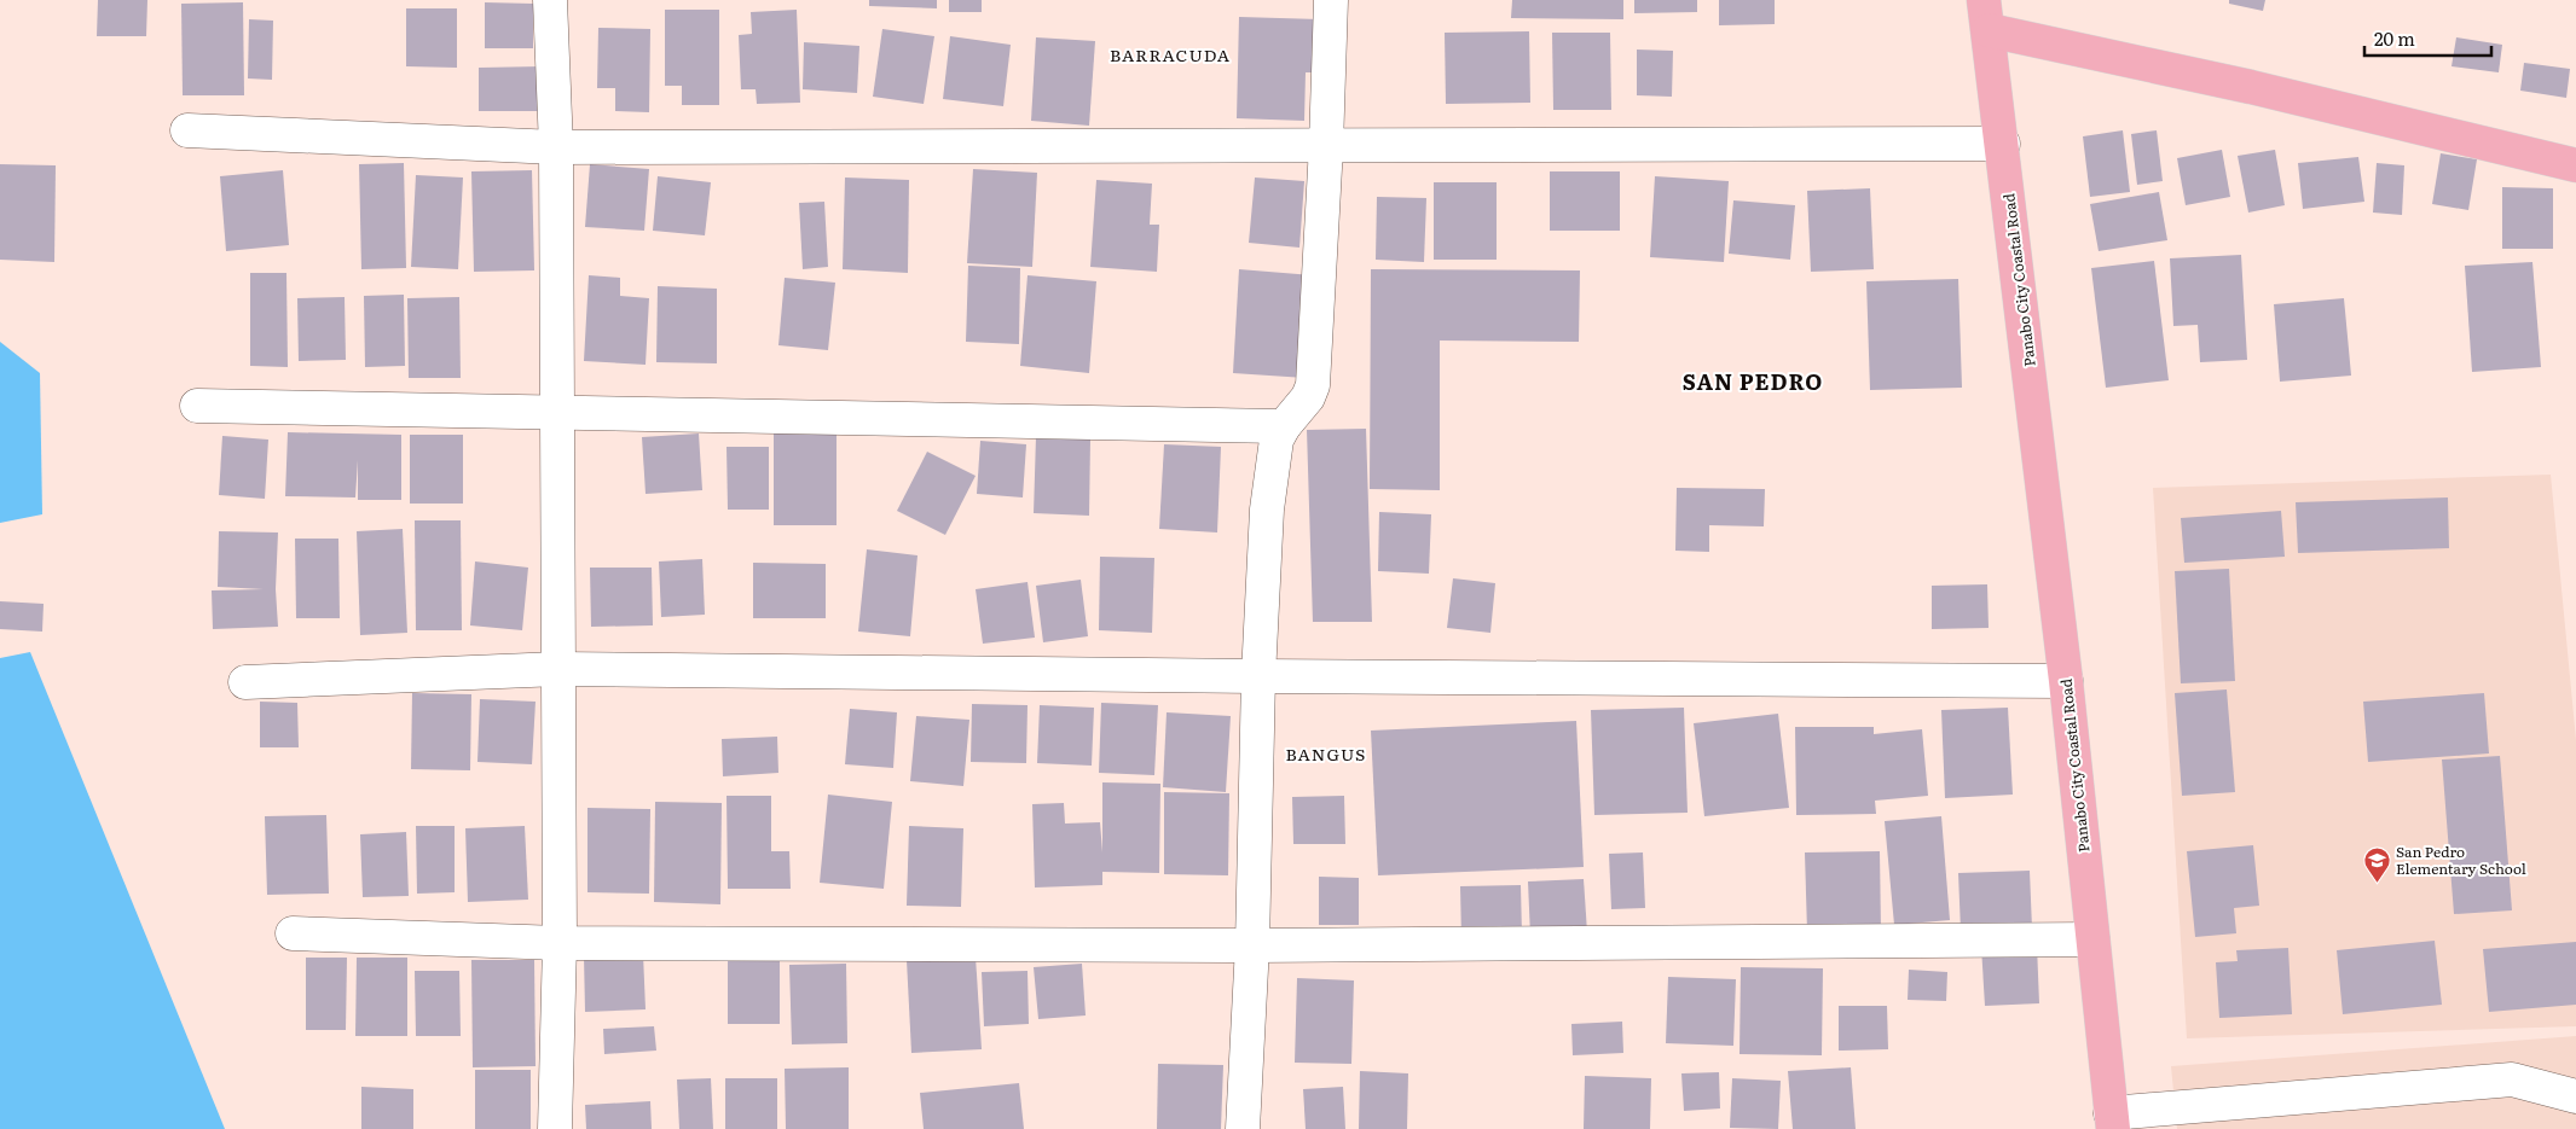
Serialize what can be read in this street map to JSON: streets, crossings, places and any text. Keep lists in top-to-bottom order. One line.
{"streets":{"main road":["Panabo City Coastal Road"]},"districts":["BARRACUDA","SAN PEDRO","BANGUS"],"places":{"school or university":["San Pedro Elementary School"]},"scale_bar":"20 m"}
